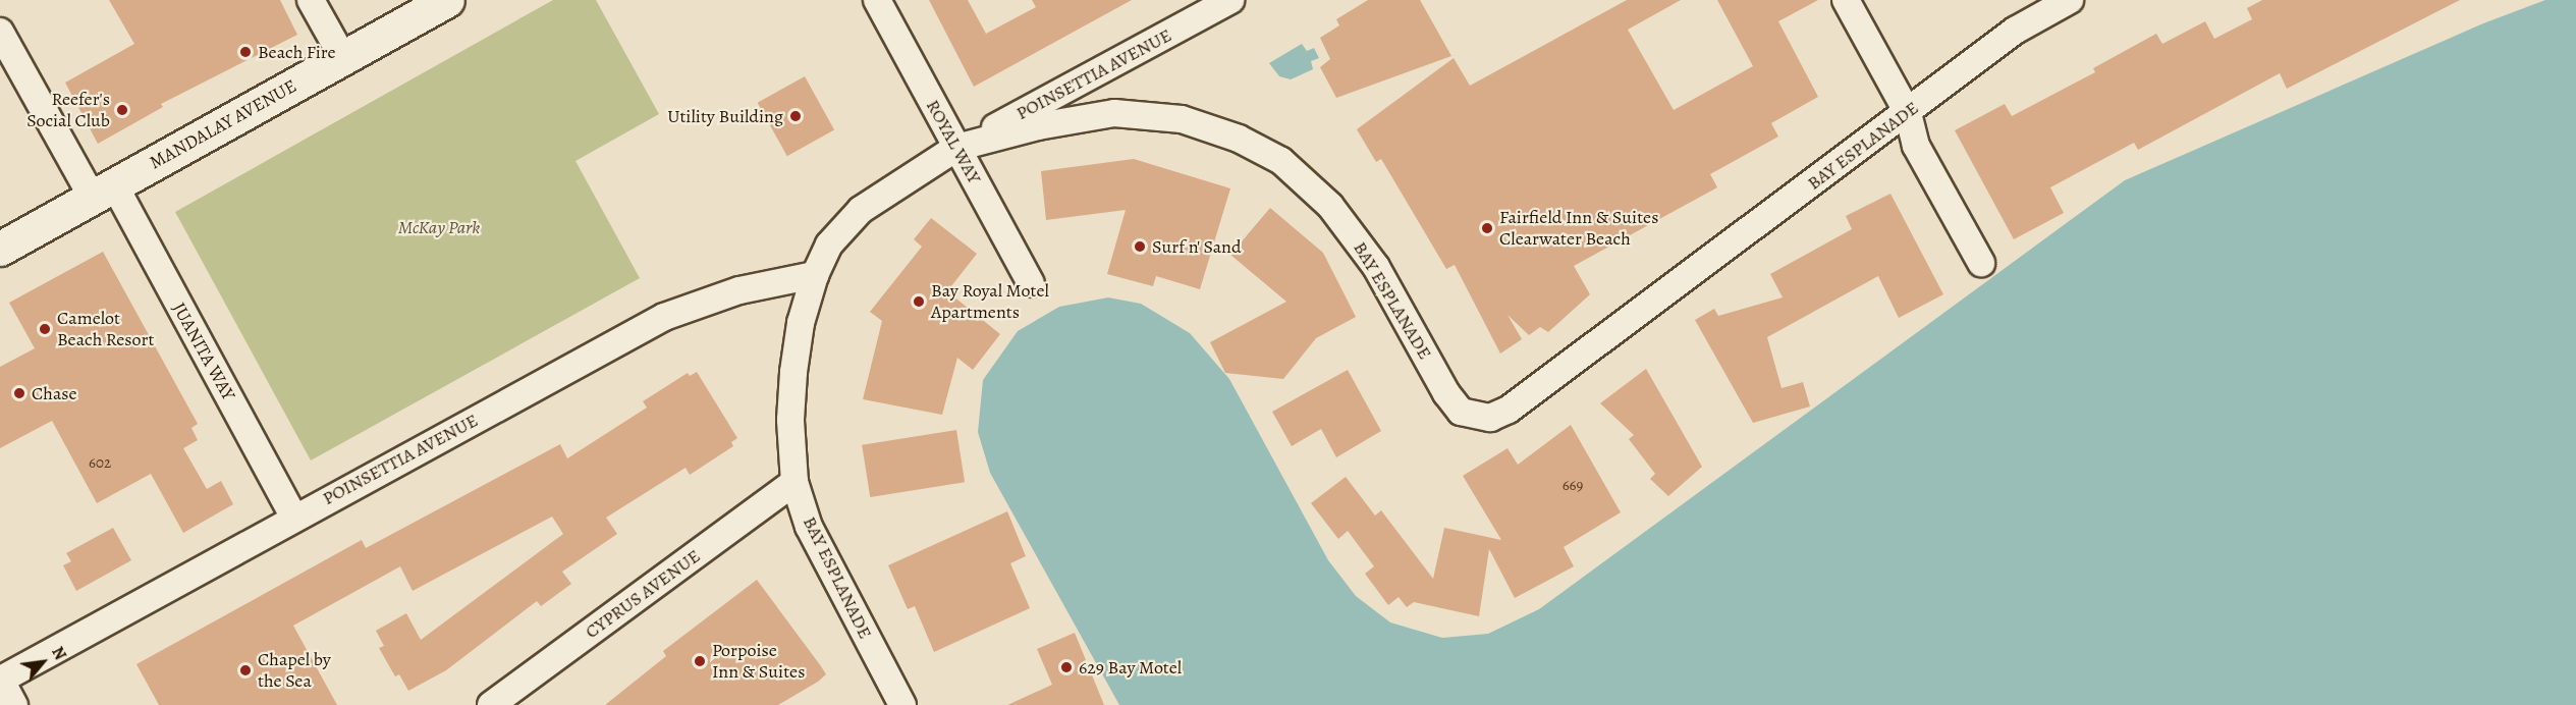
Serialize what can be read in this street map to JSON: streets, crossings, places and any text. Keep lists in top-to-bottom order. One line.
{"streets":{"street":["POINSETTIA AVENUE","MANDALAY AVENUE","ROYAL WAY","BAY ESPLANADE","JUANITA WAY","CYPRUS AVENUE"]},"crossings":[["POINSETTIA AVENUE","ROYAL WAY"],["POINSETTIA AVENUE","BAY ESPLANADE"],["POINSETTIA AVENUE","JUANITA WAY"],["MANDALAY AVENUE","JUANITA WAY"],["ROYAL WAY","BAY ESPLANADE"],["BAY ESPLANADE","CYPRUS AVENUE"]],"parks":["McKay Park"],"places":["Beach Fire","Reefer's Social Club","Utility Building","Fairfield Inn & Suites Clearwater Beach","Surf n' Sand","Bay Royal Motel Apartments","Camelot Beach Resort","Chase","Porpoise Inn & Suites","629 Bay Motel","Chapel by the Sea"],"house_numbers":["602","669"],"north":"top right"}
